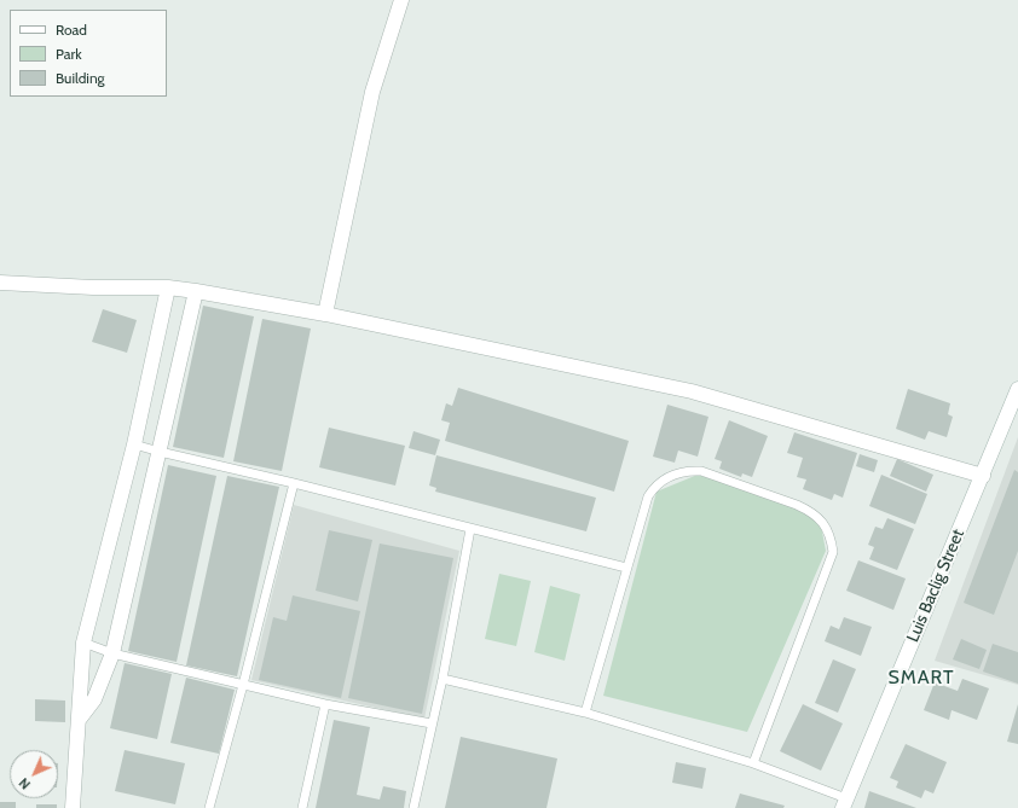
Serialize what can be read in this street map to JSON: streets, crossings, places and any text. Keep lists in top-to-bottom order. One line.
{"streets":{"street":["Luis Baclig Street"]},"districts":["SMART"],"legend":["Road","Park","Building"],"north":"bottom left"}
